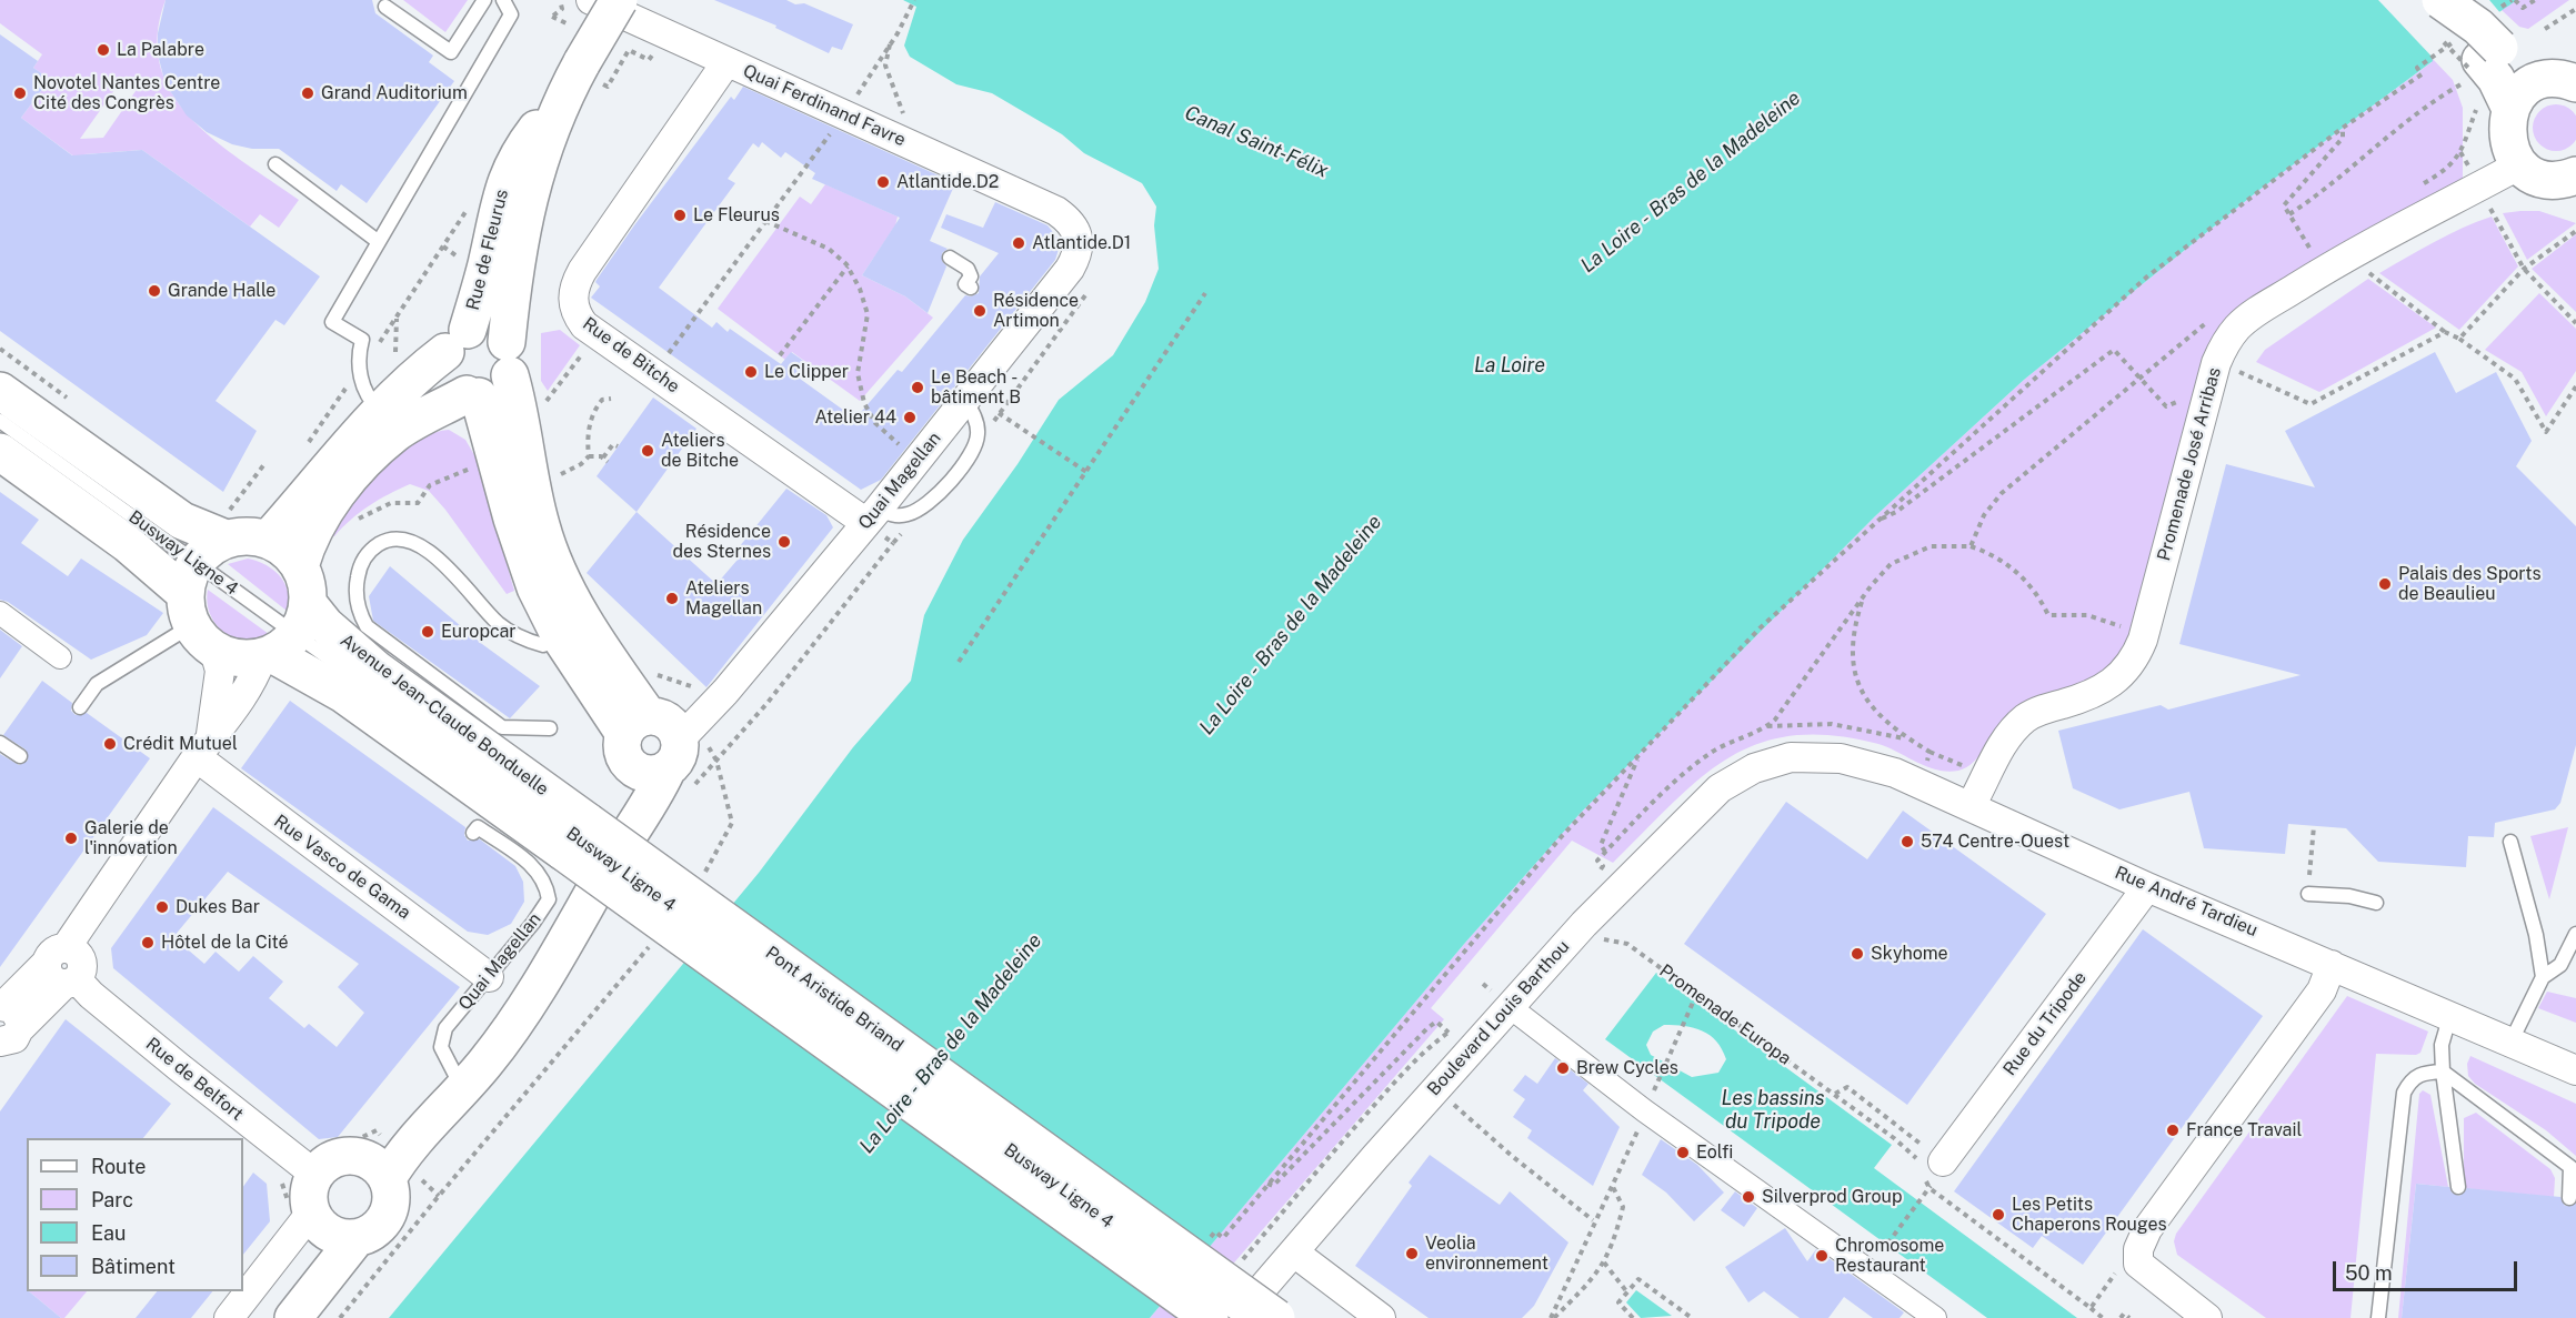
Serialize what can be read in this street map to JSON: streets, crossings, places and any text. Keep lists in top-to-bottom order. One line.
{"streets":{"main road":["Rue de Fleurus","Quai Magellan","Avenue Jean-Claude Bonduelle","Pont Aristide Briand"],"street":["Quai Ferdinand Favre","Rue de Bitche","Promenade José Arribas","Rue Vasco de Gama","Rue André Tardieu","Boulevard Louis Barthou","Rue du Tripode","Rue de Belfort"],"lane":["Busway Ligne 4"],"path":["Promenade Europa"]},"crossings":[["Quai Ferdinand Favre","Rue de Bitche"],["Quai Ferdinand Favre","Quai Magellan"],["Rue de Fleurus","Quai Magellan"],["Rue de Bitche","Quai Magellan"],["Promenade José Arribas","Rue André Tardieu"],["Quai Magellan","Rue Vasco de Gama"],["Quai Magellan","Rue de Belfort"],["Busway Ligne 4","Avenue Jean-Claude Bonduelle"],["Busway Ligne 4","Pont Aristide Briand"],["Busway Ligne 4","Boulevard Louis Barthou"],["Avenue Jean-Claude Bonduelle","Pont Aristide Briand"],["Rue André Tardieu","Boulevard Louis Barthou"],["Rue André Tardieu","Rue du Tripode"],["Promenade Europa","Boulevard Louis Barthou"],["Promenade Europa","Rue du Tripode"]],"water":["Canal Saint-Félix","La Loire - Bras de la Madeleine","La Loire","Les bassins du Tripode"],"places":["La Palabre","Novotel Nantes Centre Cité des Congrès","Grand Auditorium","Atlantide.D2","Le Fleurus","Atlantide.D1","Grande Halle","Résidence Artimon","Le Clipper","Le Beach - bâtiment B","Atelier 44","Ateliers de Bitche","Résidence des Sternes","Palais des Sports de Beaulieu","Ateliers Magellan","Europcar","Crédit Mutuel","Galerie de l'innovation","574 Centre-Ouest","Dukes Bar","Hôtel de la Cité","Skyhome","Brew Cycles","France Travail","Eolfi","Silverprod Group","Les Petits Chaperons Rouges","Veolia environnement","Chromosome Restaurant"],"legend":["Route","Parc","Eau","Bâtiment"],"scale_bar":"50 m"}
